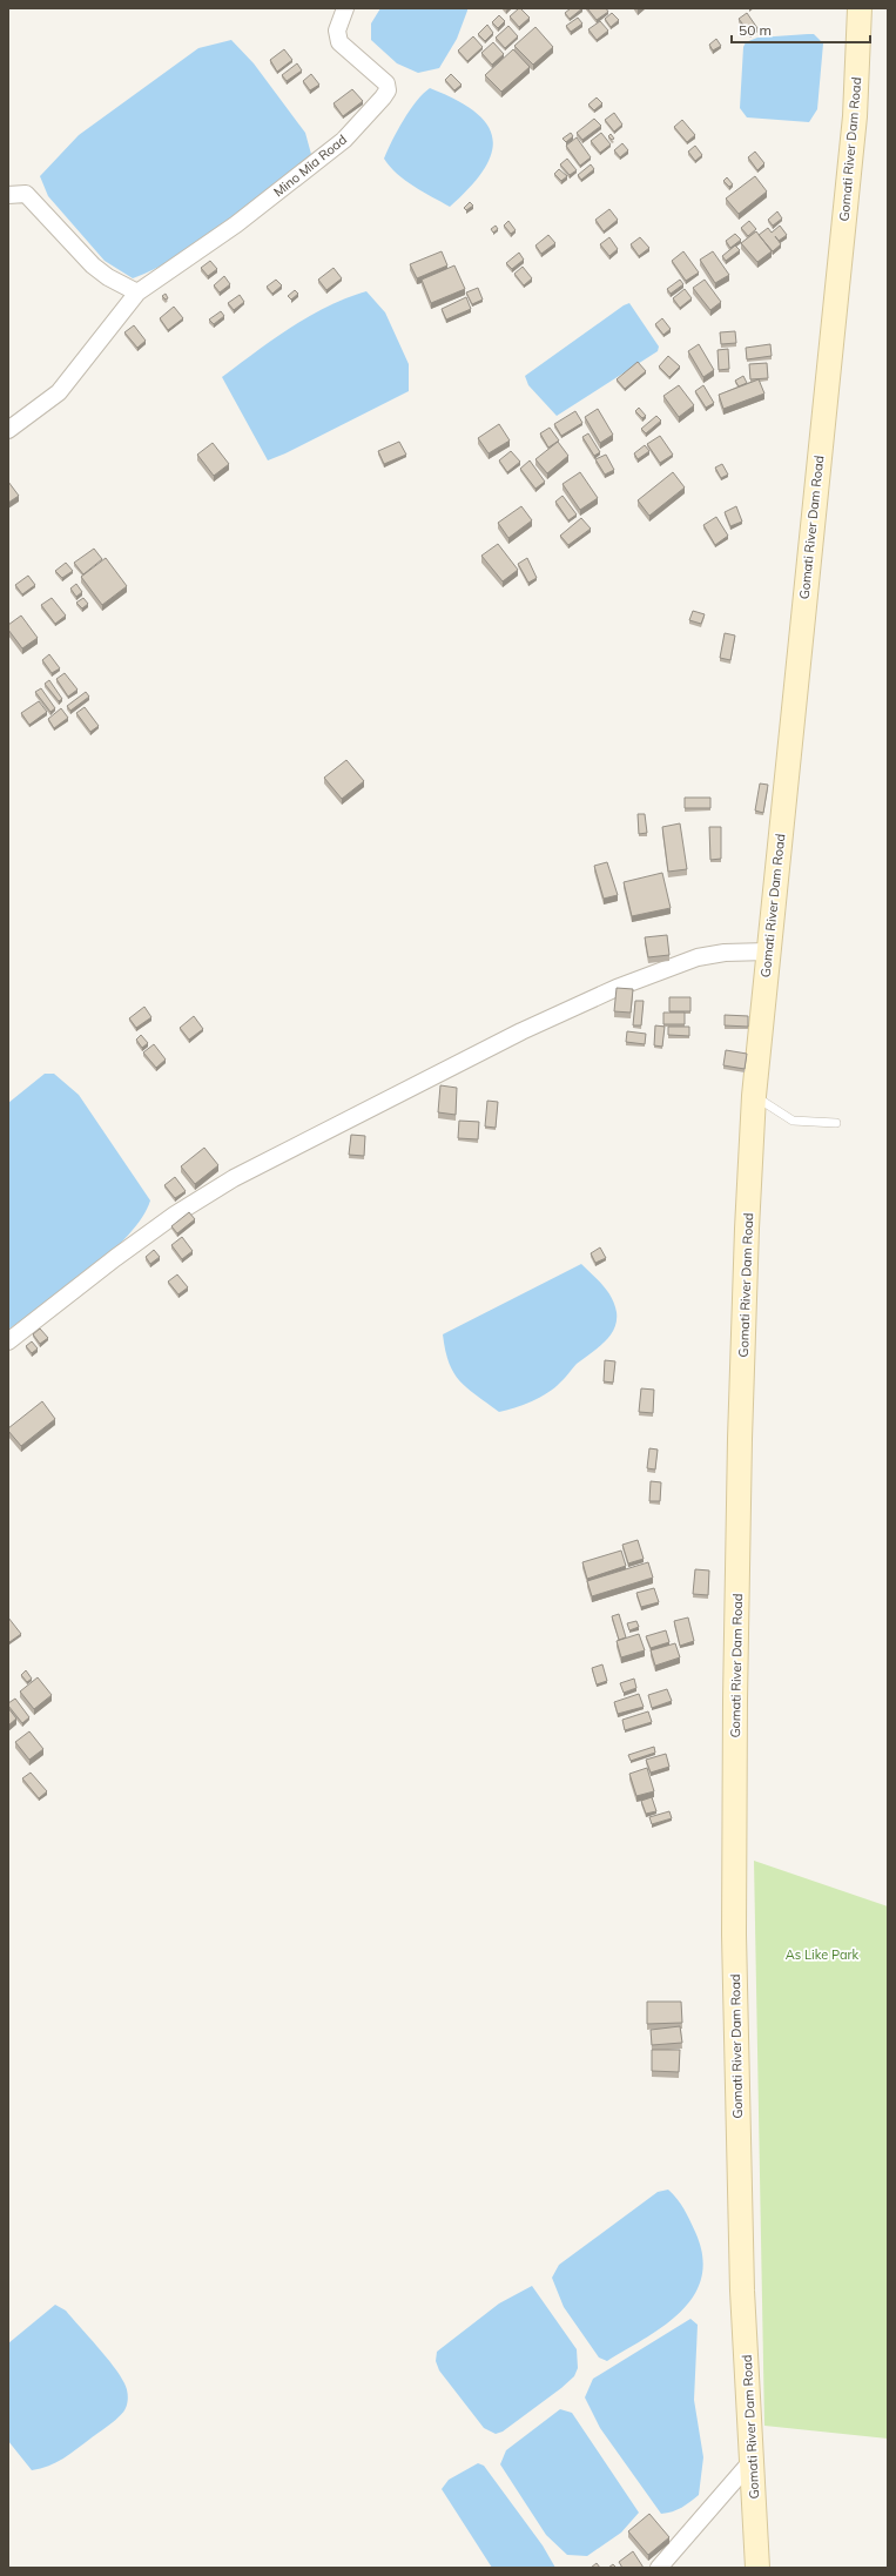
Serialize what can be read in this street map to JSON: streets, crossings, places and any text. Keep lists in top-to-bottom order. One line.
{"streets":{"main road":["Gomati River Dam Road"],"street":["Mino Mia Road"]},"parks":["As Like Park"],"scale_bar":"50 m"}
